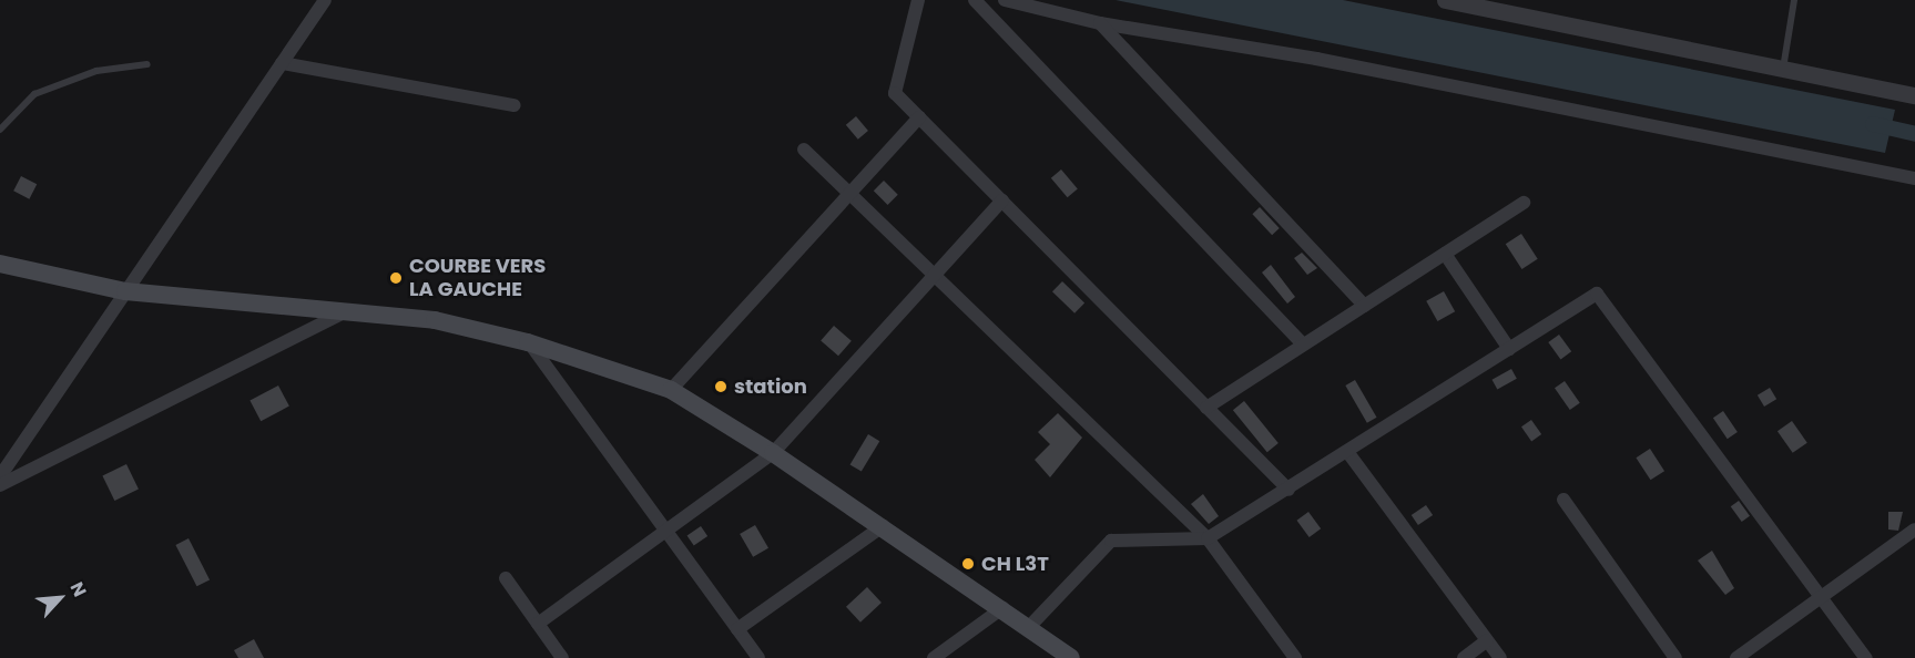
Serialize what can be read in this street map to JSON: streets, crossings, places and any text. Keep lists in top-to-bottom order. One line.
{"places":["COURBE VERS LA GAUCHE","station","CH L3T"],"north":"top right"}
